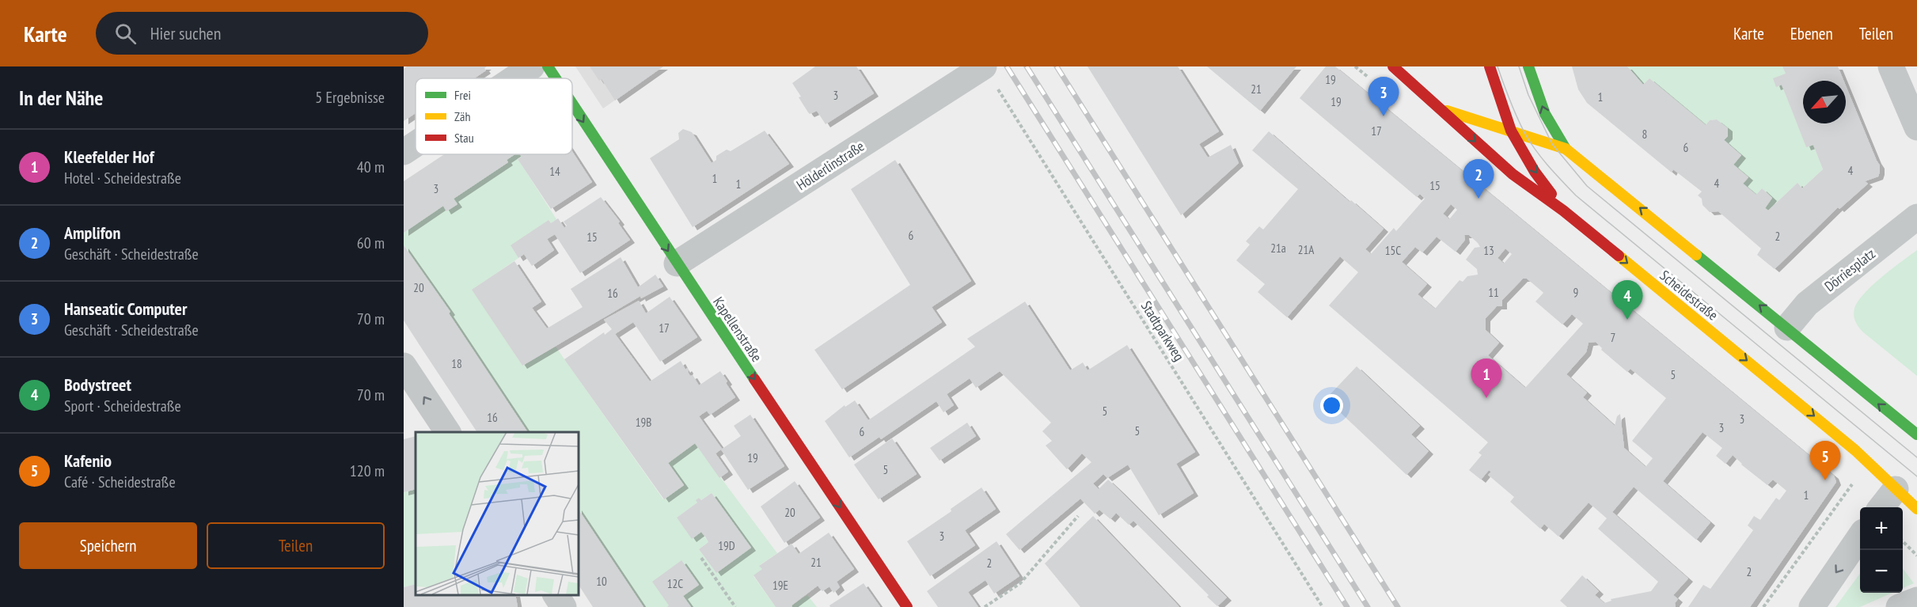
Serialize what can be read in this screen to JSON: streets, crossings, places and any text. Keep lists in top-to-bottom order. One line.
{"streets":{"main road":["Scheidestraße","Kapellenstraße"],"street":["Hölderlinstraße","Dörriesplatz"],"path":["Stadtparkweg"]},"crossings":[["Hölderlinstraße","Kapellenstraße"],["Hölderlinstraße","Stadtparkweg"],["Dörriesplatz","Scheidestraße"]],"one_way":["Kapellenstraße"],"house_numbers":["19","21","3","1","19","17","8","6","4","14","1","4","1","15","3","6","2","15","21a","21A","15C","13","20","11","9","16","17","7","18","5","5","16","3","19B","3","5","6","19","5","1","20","3","19D","21","2","2","10","12C","19E"],"legend":["Frei","Zäh","Stau"],"north":"bottom left","page":{"header":"Karte","search":"Hier suchen","nav":["Karte","Ebenen","Teilen"],"heading":["In der Nähe","5 Ergebnisse"],"pins":["3","2","4","1","5"],"list":[{"mark":"1","name":"Kleefelder Hof","note":"Hotel · Scheidestraße","value":"40 m"},{"mark":"2","name":"Amplifon","note":"Geschäft · Scheidestraße","value":"60 m"},{"mark":"3","name":"Hanseatic Computer","note":"Geschäft · Scheidestraße","value":"70 m"},{"mark":"4","name":"Bodystreet","note":"Sport · Scheidestraße","value":"70 m"},{"mark":"5","name":"Kafenio","note":"Café · Scheidestraße","value":"120 m"}],"map_buttons":["+","−"],"buttons":["Speichern","Teilen"]}}
